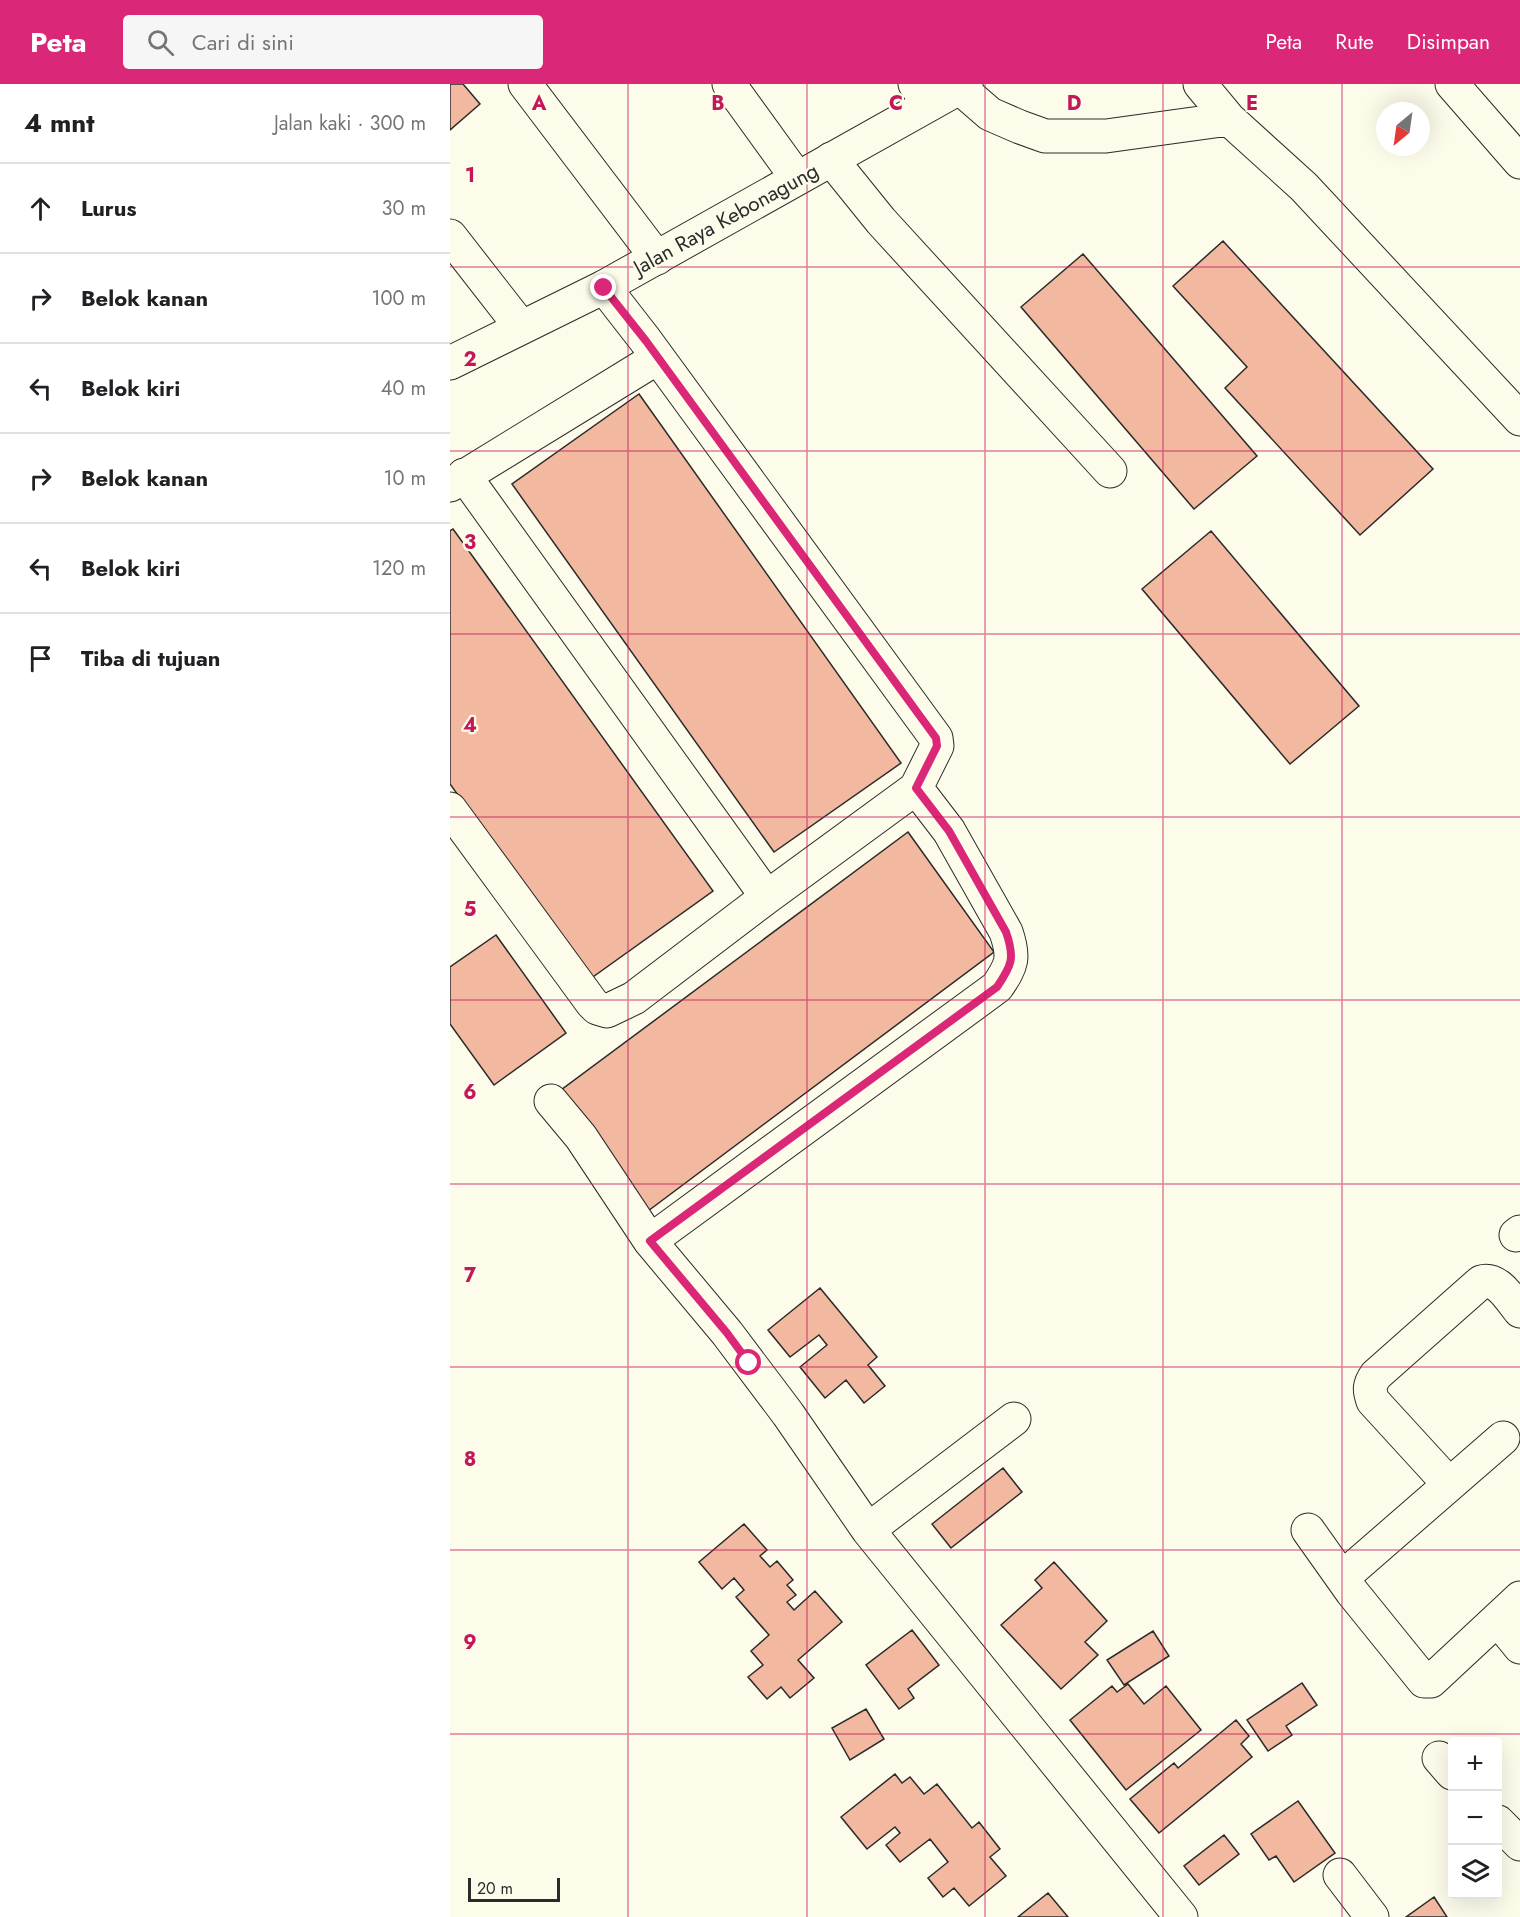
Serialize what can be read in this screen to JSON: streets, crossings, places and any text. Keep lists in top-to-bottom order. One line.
{"streets":{"main road":["Jalan Raya Kebonagung"]},"scale_bar":"20 m","north":"bottom left","page":{"header":"Peta","search":"Cari di sini","nav":["Peta","Rute","Disimpan"],"heading":["4 mnt","Jalan kaki · 300 m"],"list":[["Lurus","30 m"],["Belok kanan","100 m"],["Belok kiri","40 m"],["Belok kanan","10 m"],["Belok kiri","120 m"],"Tiba di tujuan"],"map_buttons":["+","−"],"scale":"20 m"},"grid":{"columns":["A","B","C","D","E"],"rows":["1","2","3","4","5","6","7","8","9"]}}
